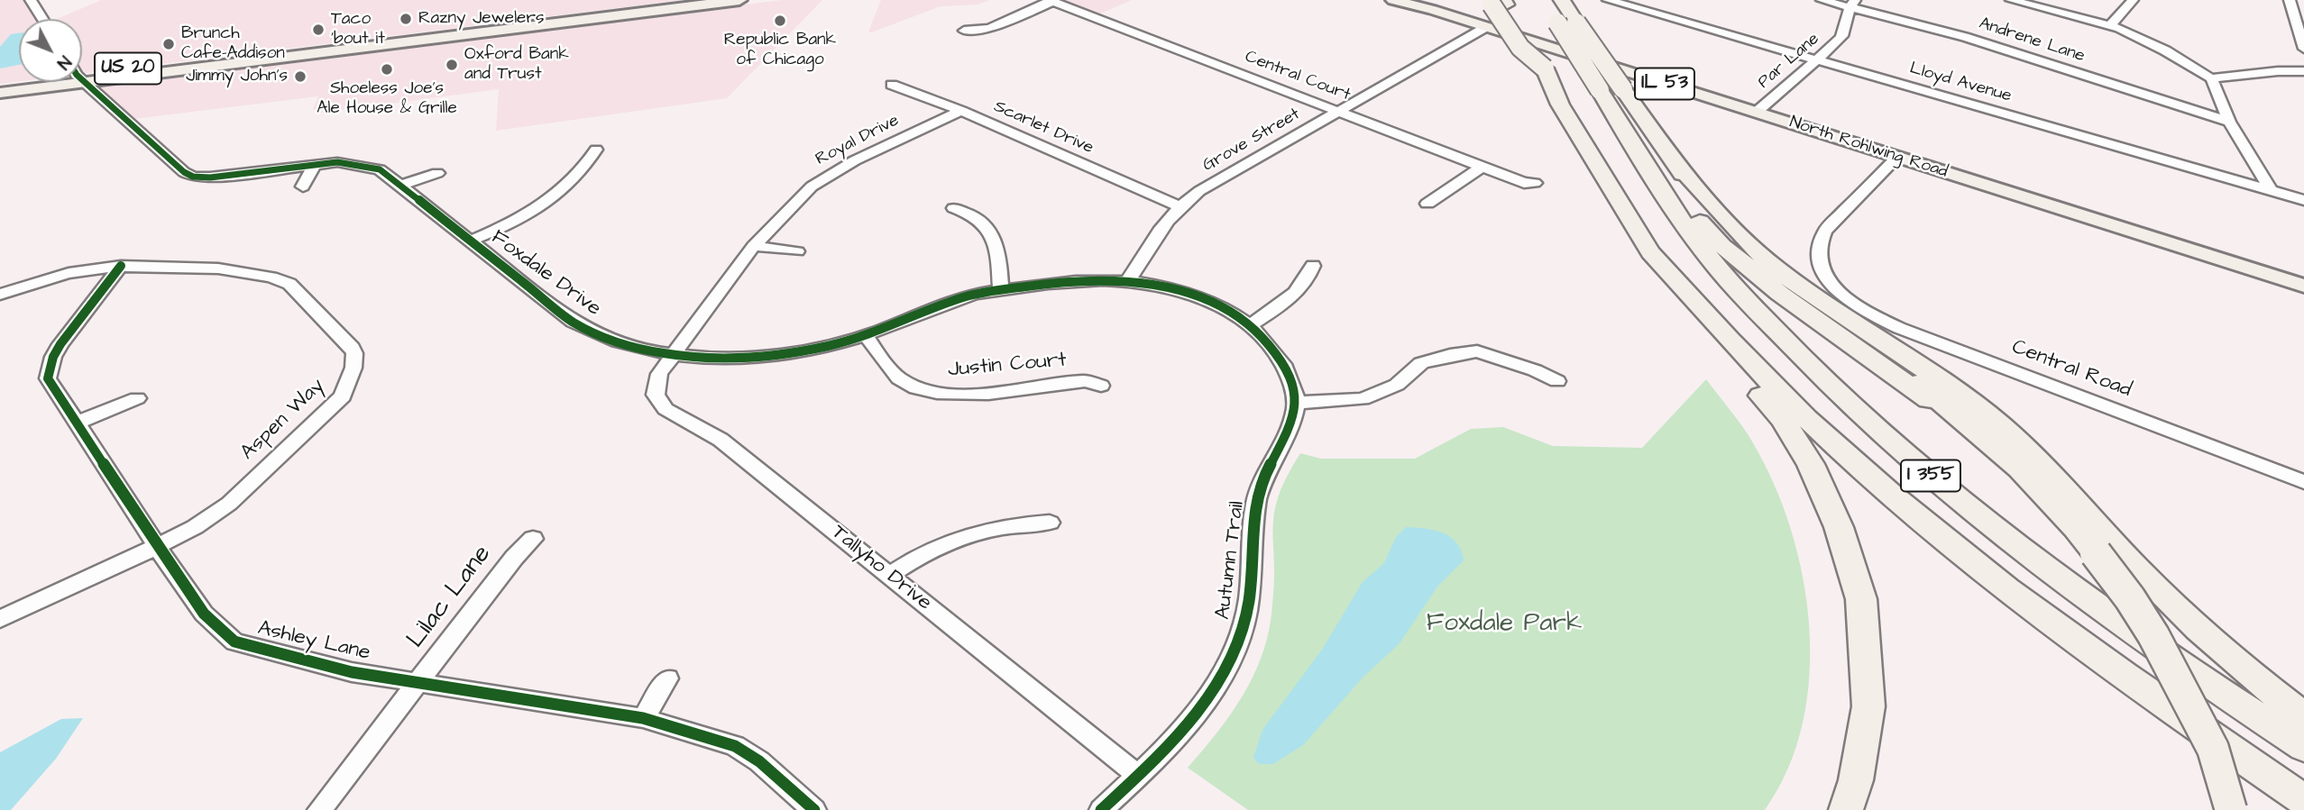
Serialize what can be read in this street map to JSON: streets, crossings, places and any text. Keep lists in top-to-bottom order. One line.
{"streets":{"highway":["I 355"],"main road":["US 20","IL 53","North Rohlwing Road"],"street":["Andrene Lane","Par Lane","Central Court","Lloyd Avenue","Scarlet Drive","Royal Drive","Grove Street","Foxdale Drive","Justin Court","Central Road","Aspen Way","Autumn Trail","Tallyho Drive","Lilac Lane","Ashley Lane"]},"crossings":[["Andrene Lane","Par Lane"],["Par Lane","Lloyd Avenue"],["Par Lane","North Rohlwing Road"],["Central Court","Grove Street"],["Scarlet Drive","Royal Drive"],["Scarlet Drive","Grove Street"],["Royal Drive","Foxdale Drive"],["Royal Drive","Tallyho Drive"],["Grove Street","North Rohlwing Road"],["Grove Street","Foxdale Drive"],["North Rohlwing Road","Central Road"],["Foxdale Drive","Justin Court"],["Foxdale Drive","Tallyho Drive"],["Aspen Way","Ashley Lane"],["Autumn Trail","Tallyho Drive"],["Lilac Lane","Ashley Lane"]],"parks":["Foxdale Park"],"places":["Razny Jewelers","Republic Bank of Chicago","Taco 'bout it","Brunch Cafe-Addison","Oxford Bank and Trust","Shoeless Joe's Ale House & Grille","Jimmy John's"],"north":"bottom right"}
